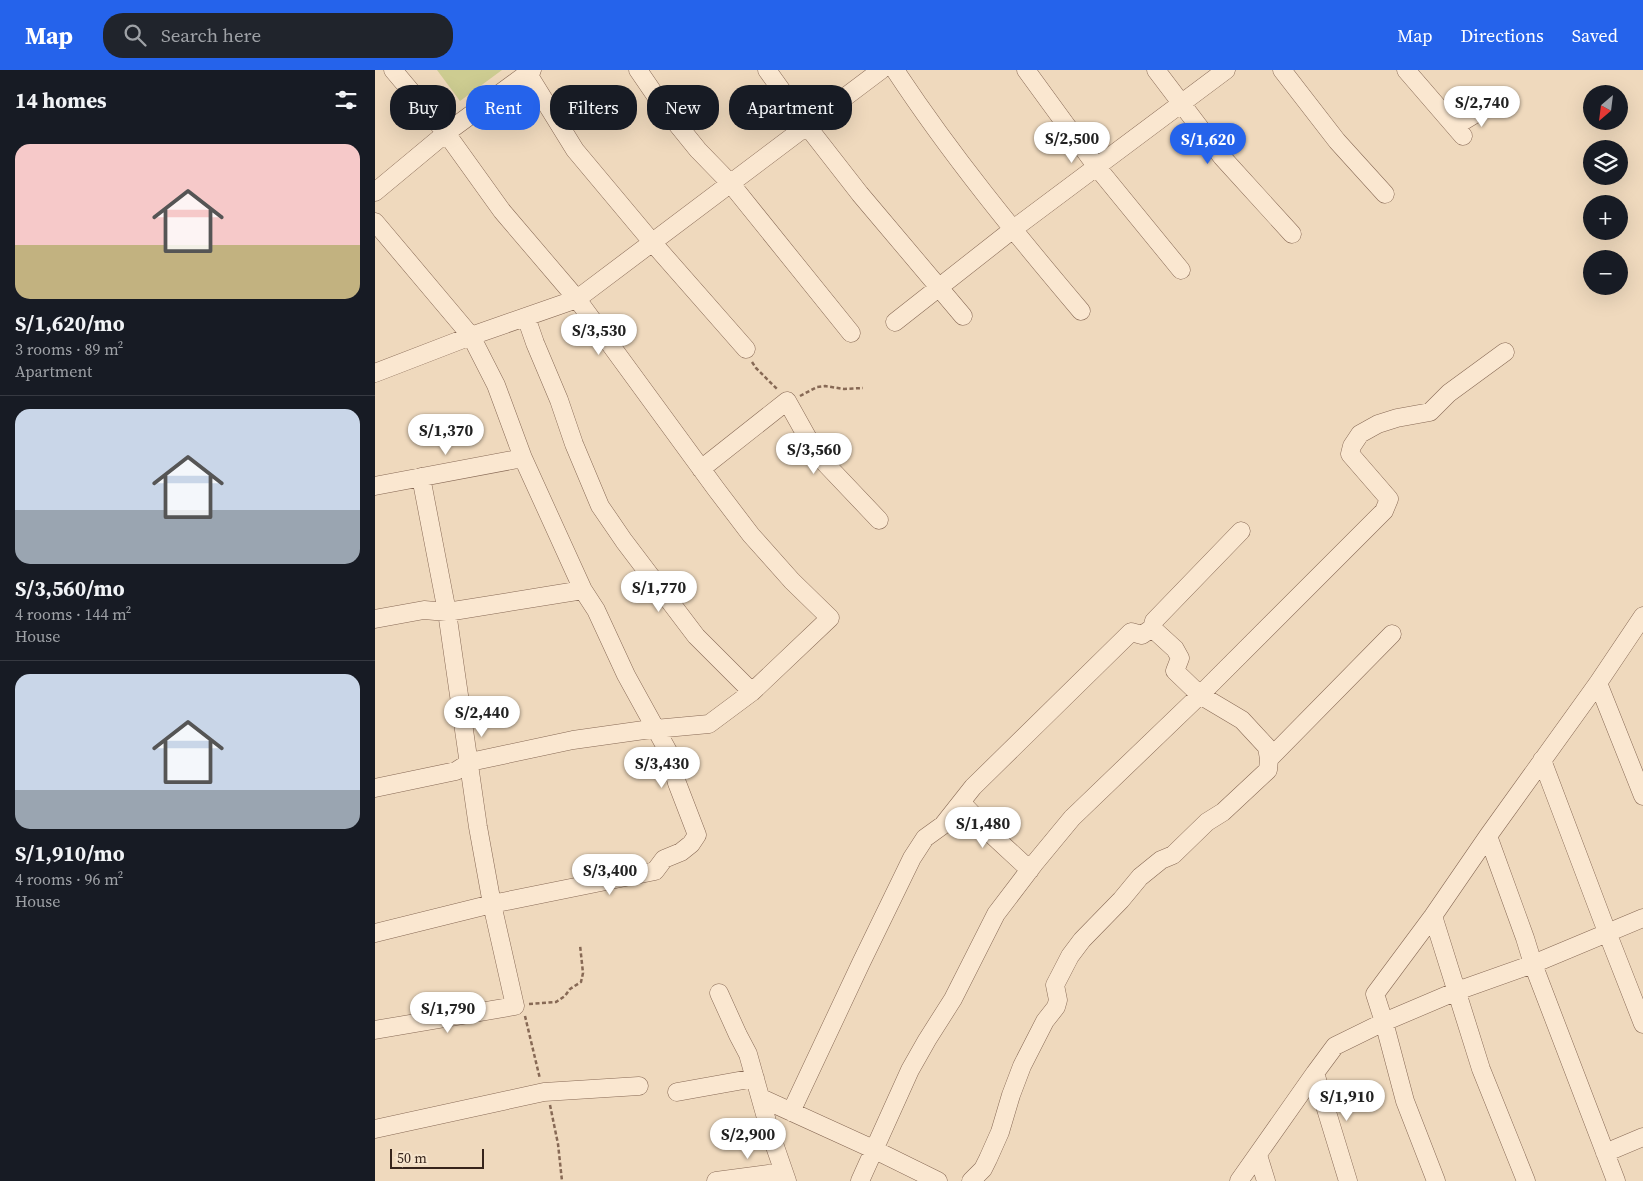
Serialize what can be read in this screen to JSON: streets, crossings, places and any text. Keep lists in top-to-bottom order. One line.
{"scale_bar":"50 m","north":"bottom left","page":{"header":"Map","search":"Search here","nav":["Map","Directions","Saved"],"heading":"14 homes","map_buttons":["+","−"],"chip":["Buy","Rent","Filters","New","Apartment"],"price":["S/2,740","S/2,500","S/1,620","S/3,530","S/1,370","S/3,560","S/1,770","S/2,440","S/3,430","S/1,480","S/3,400","S/1,790","S/1,910","S/2,900"],"list":[{"name":"S/1,620/mo","note":"3 rooms · 89 m² · Apartment"},{"name":"S/3,560/mo","note":"4 rooms · 144 m² · House"},{"name":"S/1,910/mo","note":"4 rooms · 96 m² · House"}],"scale":"50 m"}}
